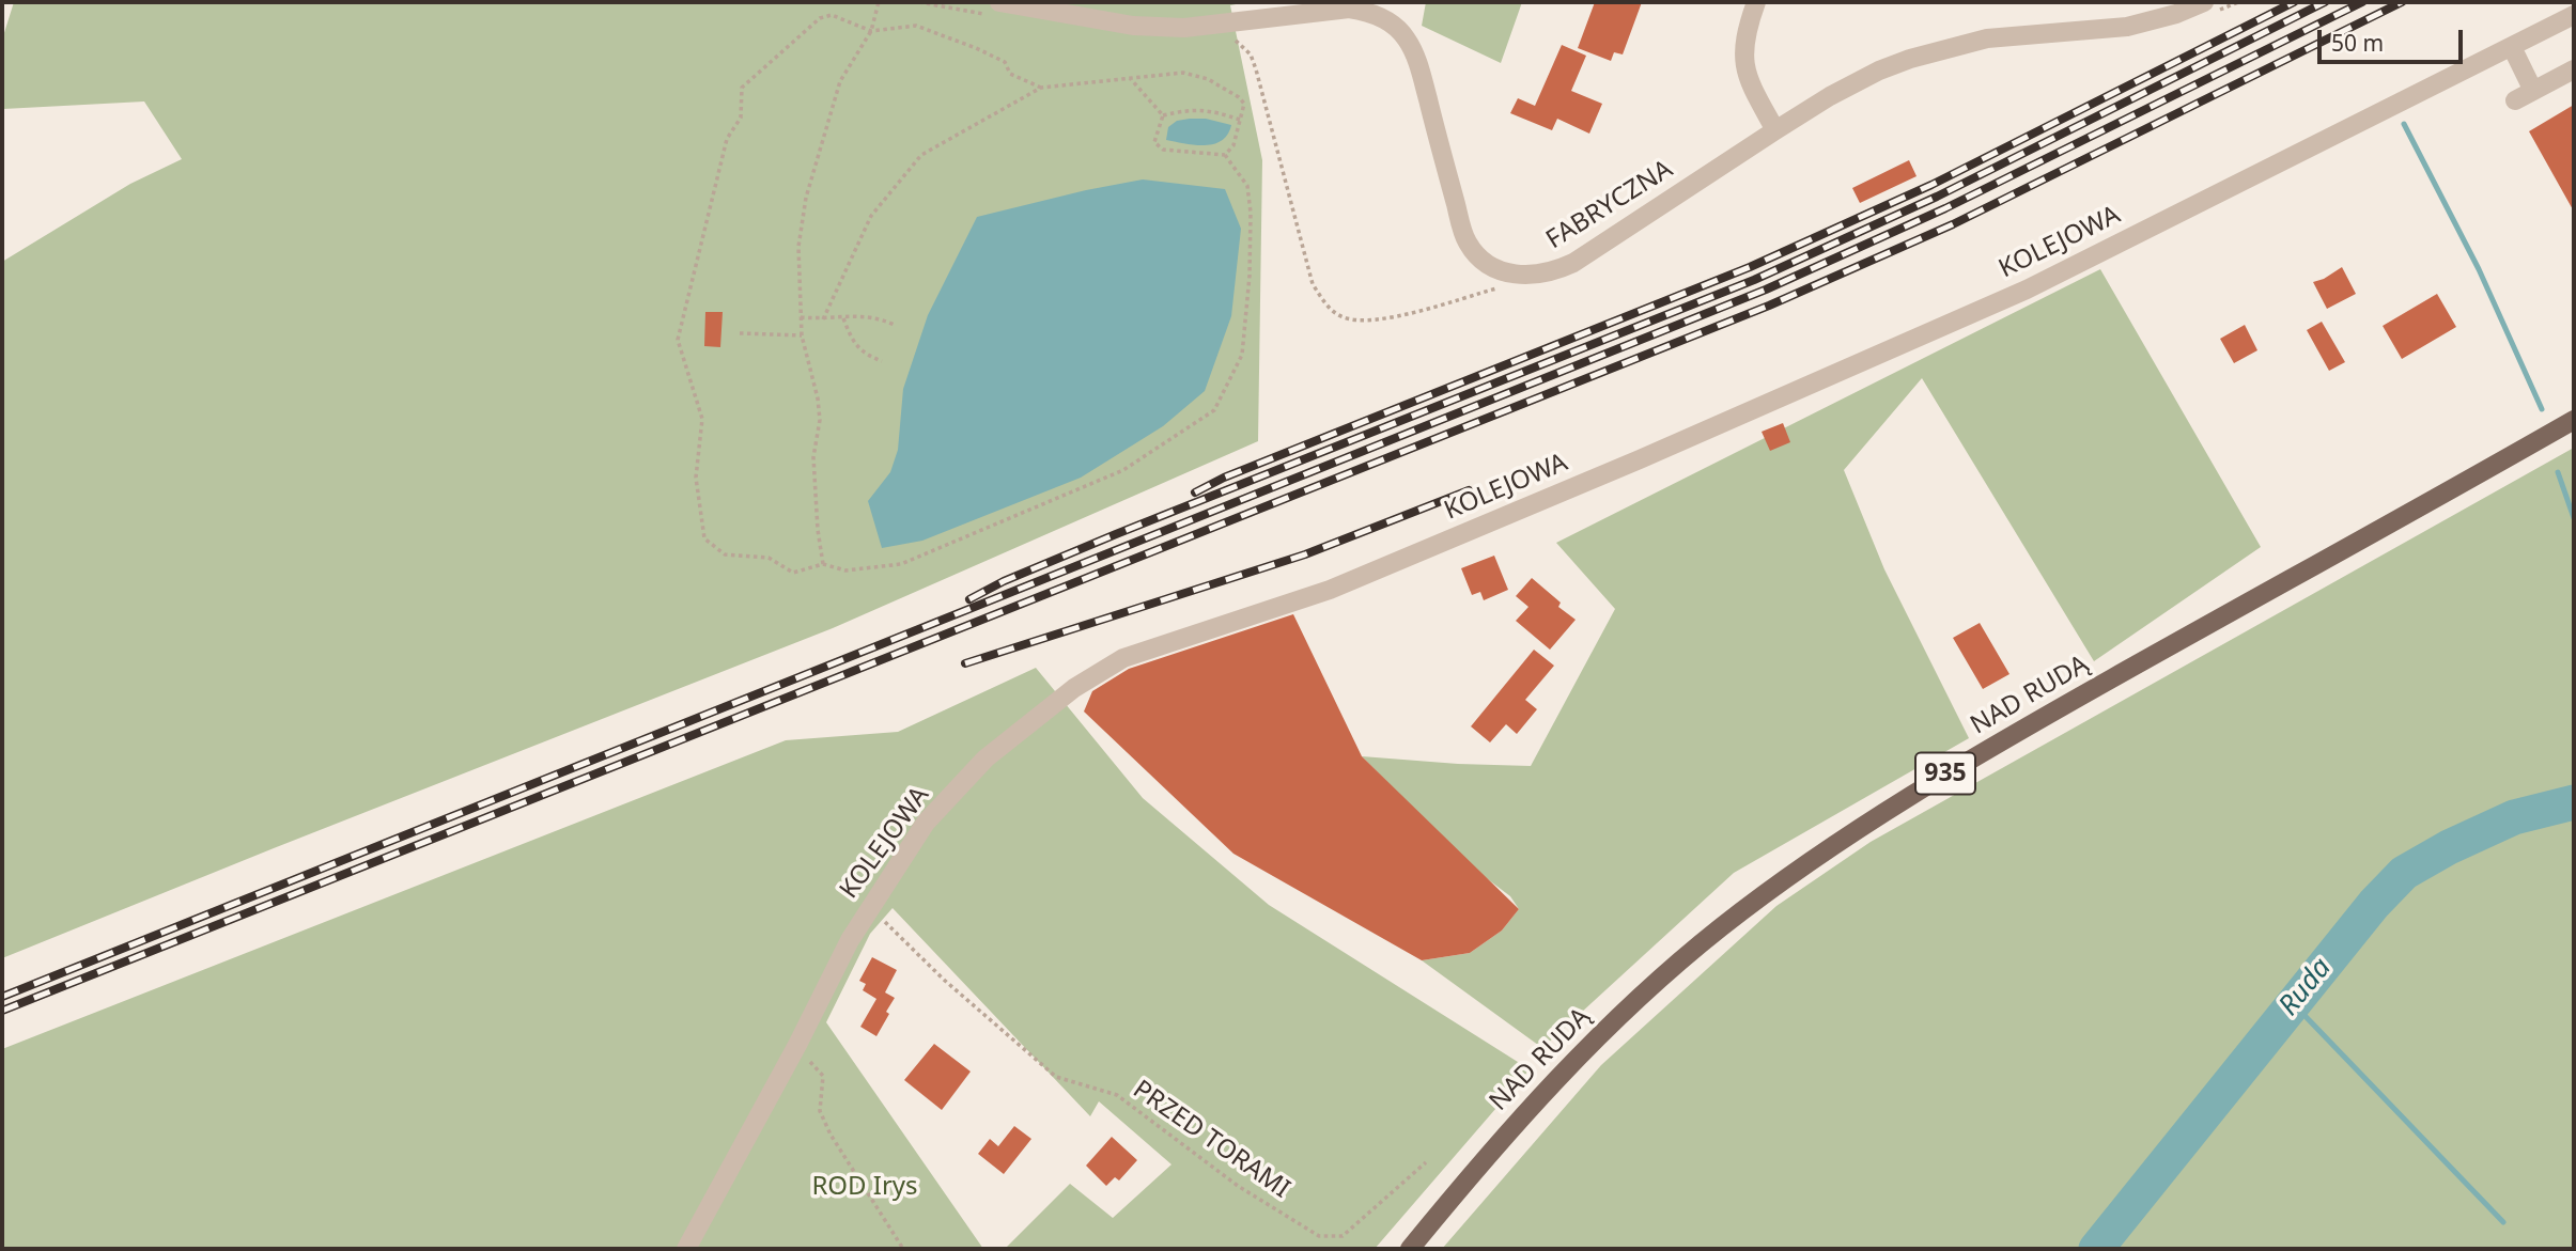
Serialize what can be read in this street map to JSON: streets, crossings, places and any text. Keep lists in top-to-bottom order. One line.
{"streets":{"main road":["NAD RUDĄ","935"],"street":["FABRYCZNA","KOLEJOWA"],"path":["PRZED TORAMI"]},"crossings":[["KOLEJOWA","PRZED TORAMI"]],"water":["Ruda"],"parks":["ROD Irys"],"scale_bar":"50 m"}
